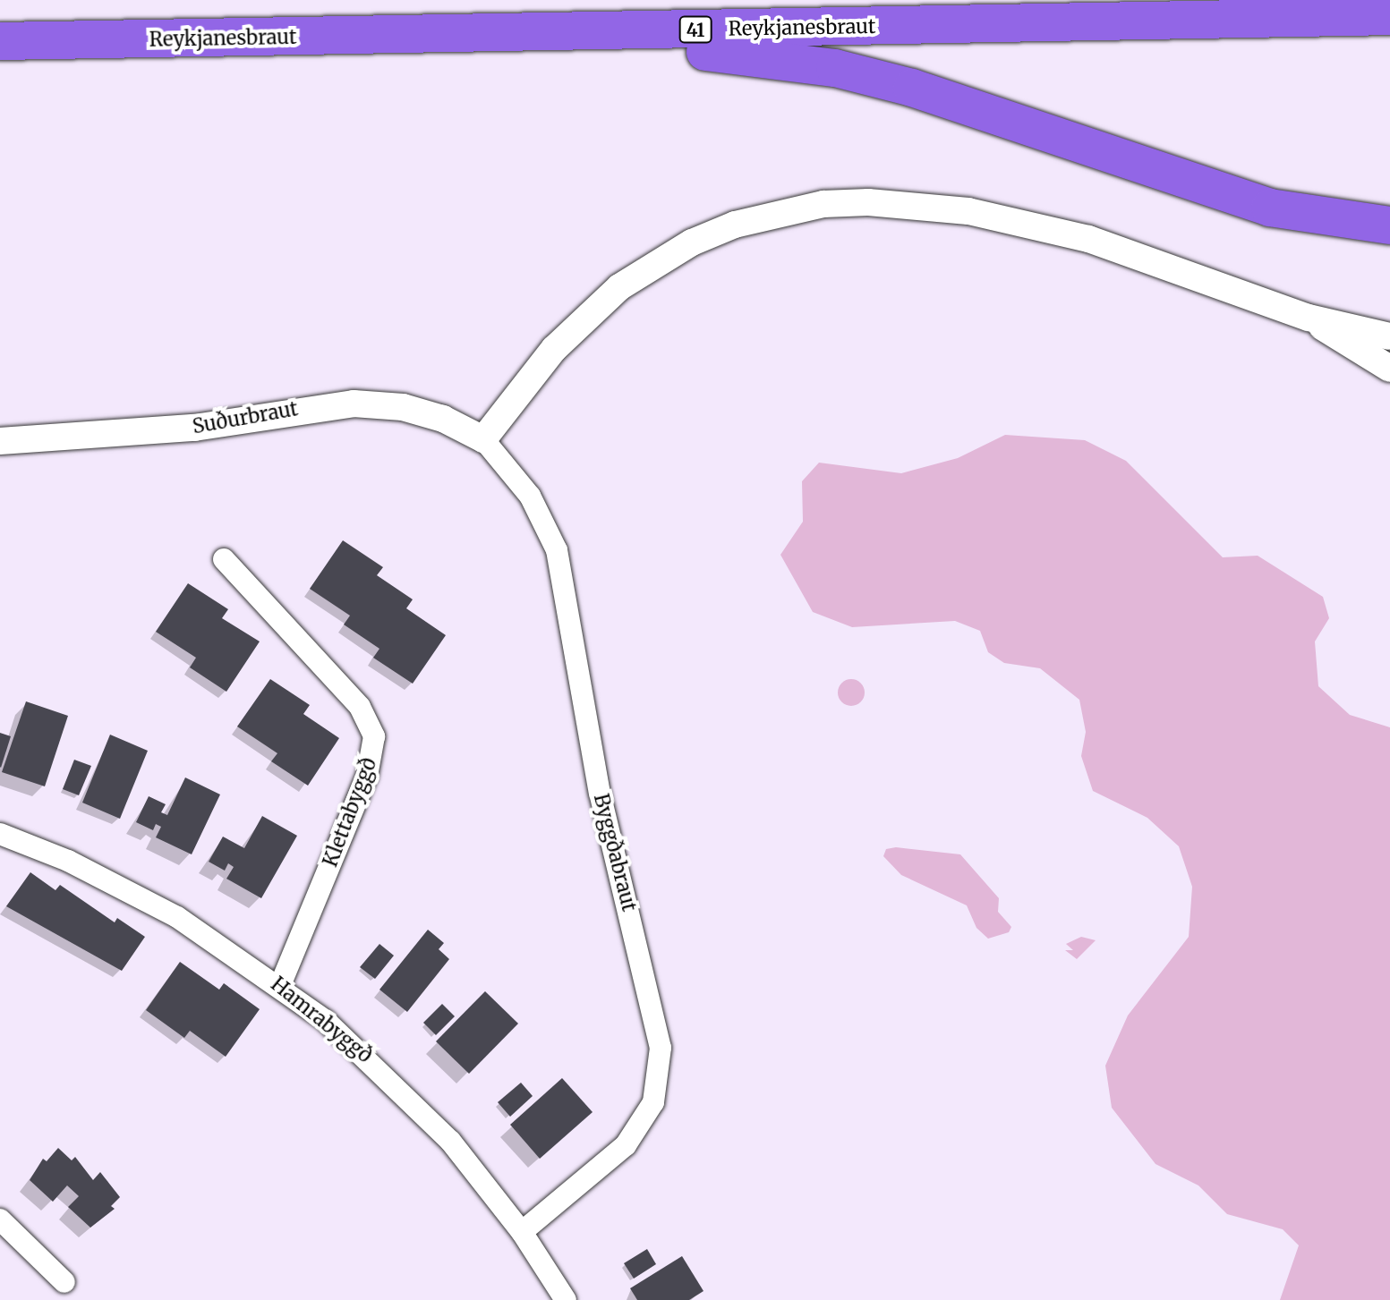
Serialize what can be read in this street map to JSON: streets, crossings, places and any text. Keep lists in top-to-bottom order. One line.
{"streets":{"highway":["Reykjanesbraut","41"],"street":["Suðurbraut","Klettabyggð","Byggðabraut","Hamrabyggð"]},"crossings":[["Suðurbraut","Byggðabraut"],["Klettabyggð","Hamrabyggð"],["Byggðabraut","Hamrabyggð"]]}
